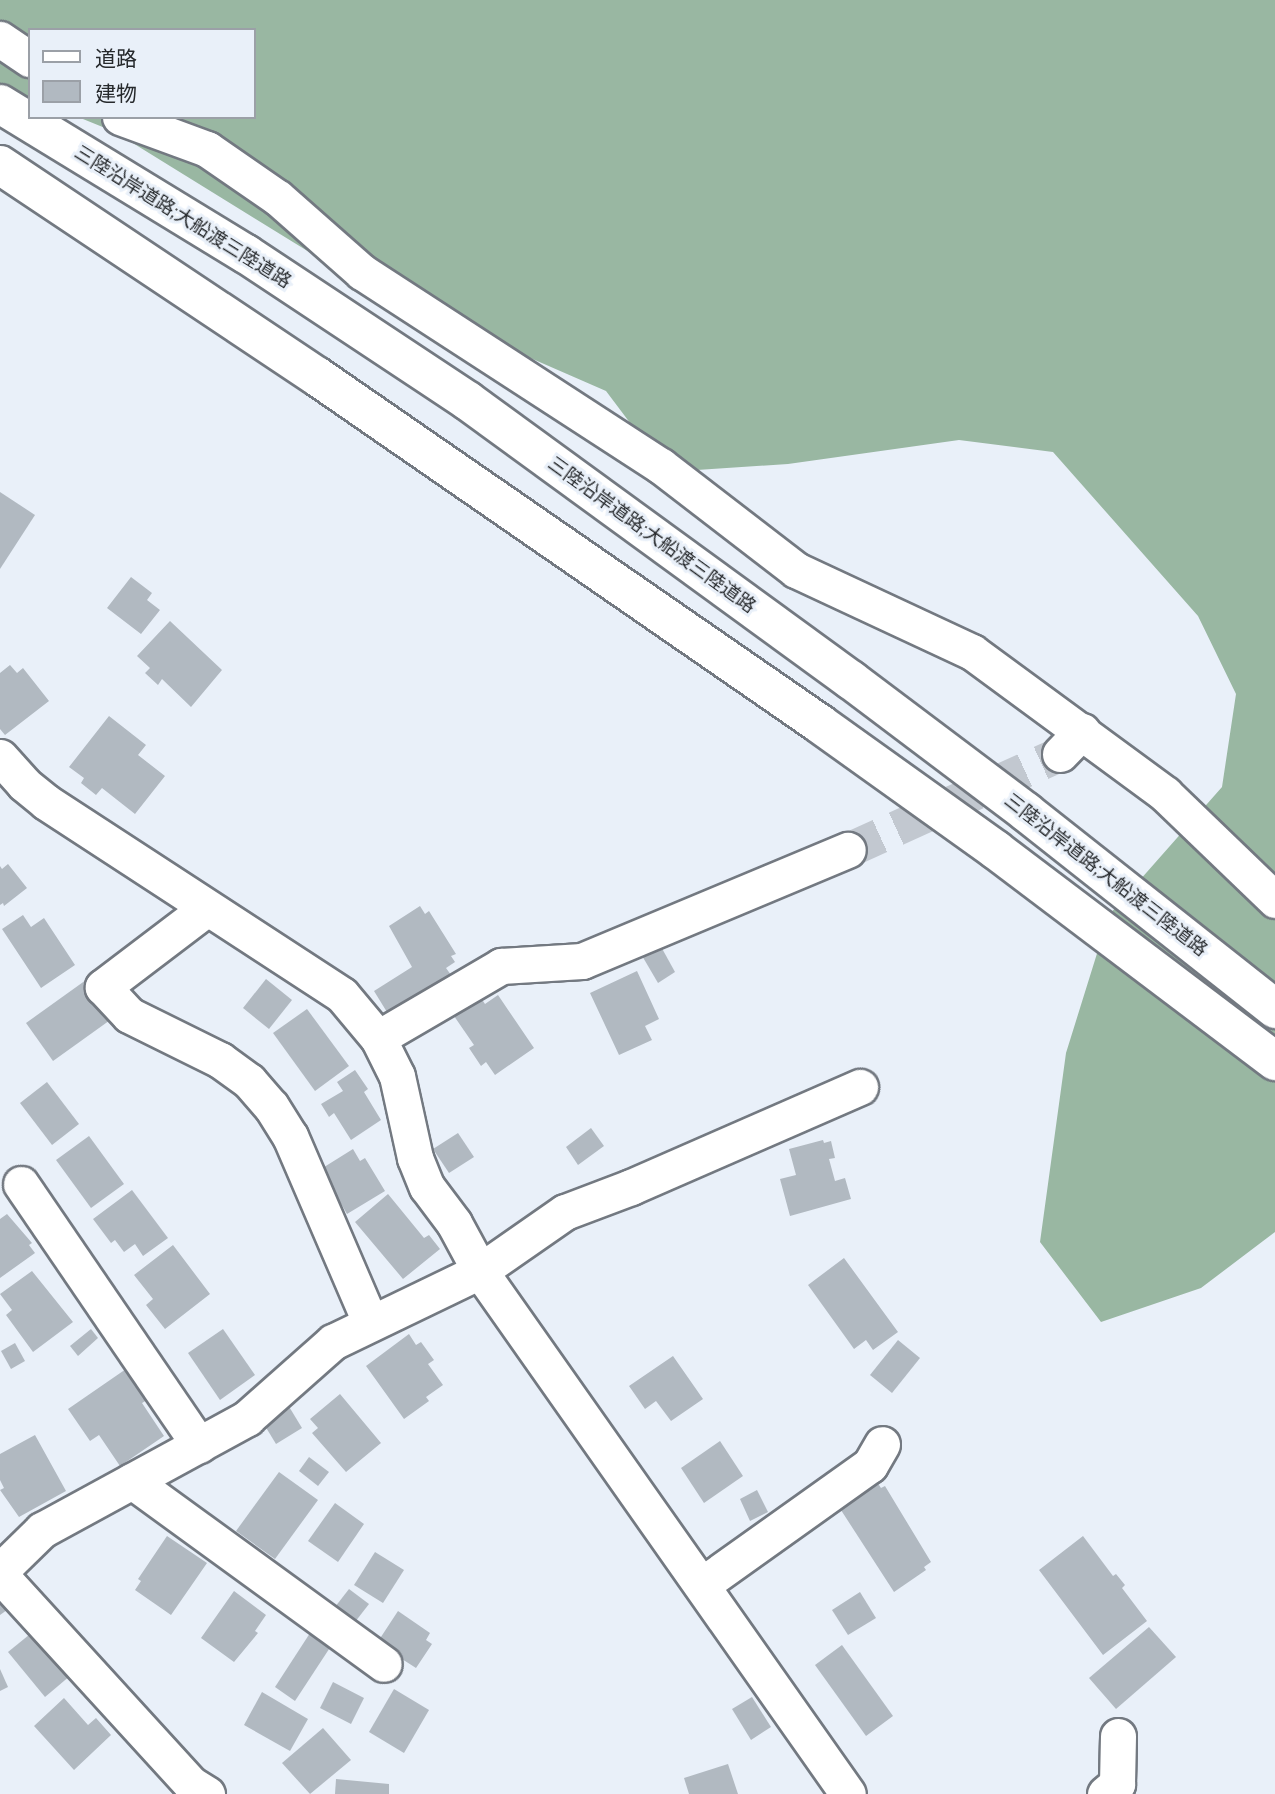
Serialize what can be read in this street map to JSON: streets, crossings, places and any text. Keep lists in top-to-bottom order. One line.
{"streets":{"highway":["三陸沿岸道路;大船渡三陸道路"]},"legend":["道路","建物"]}
